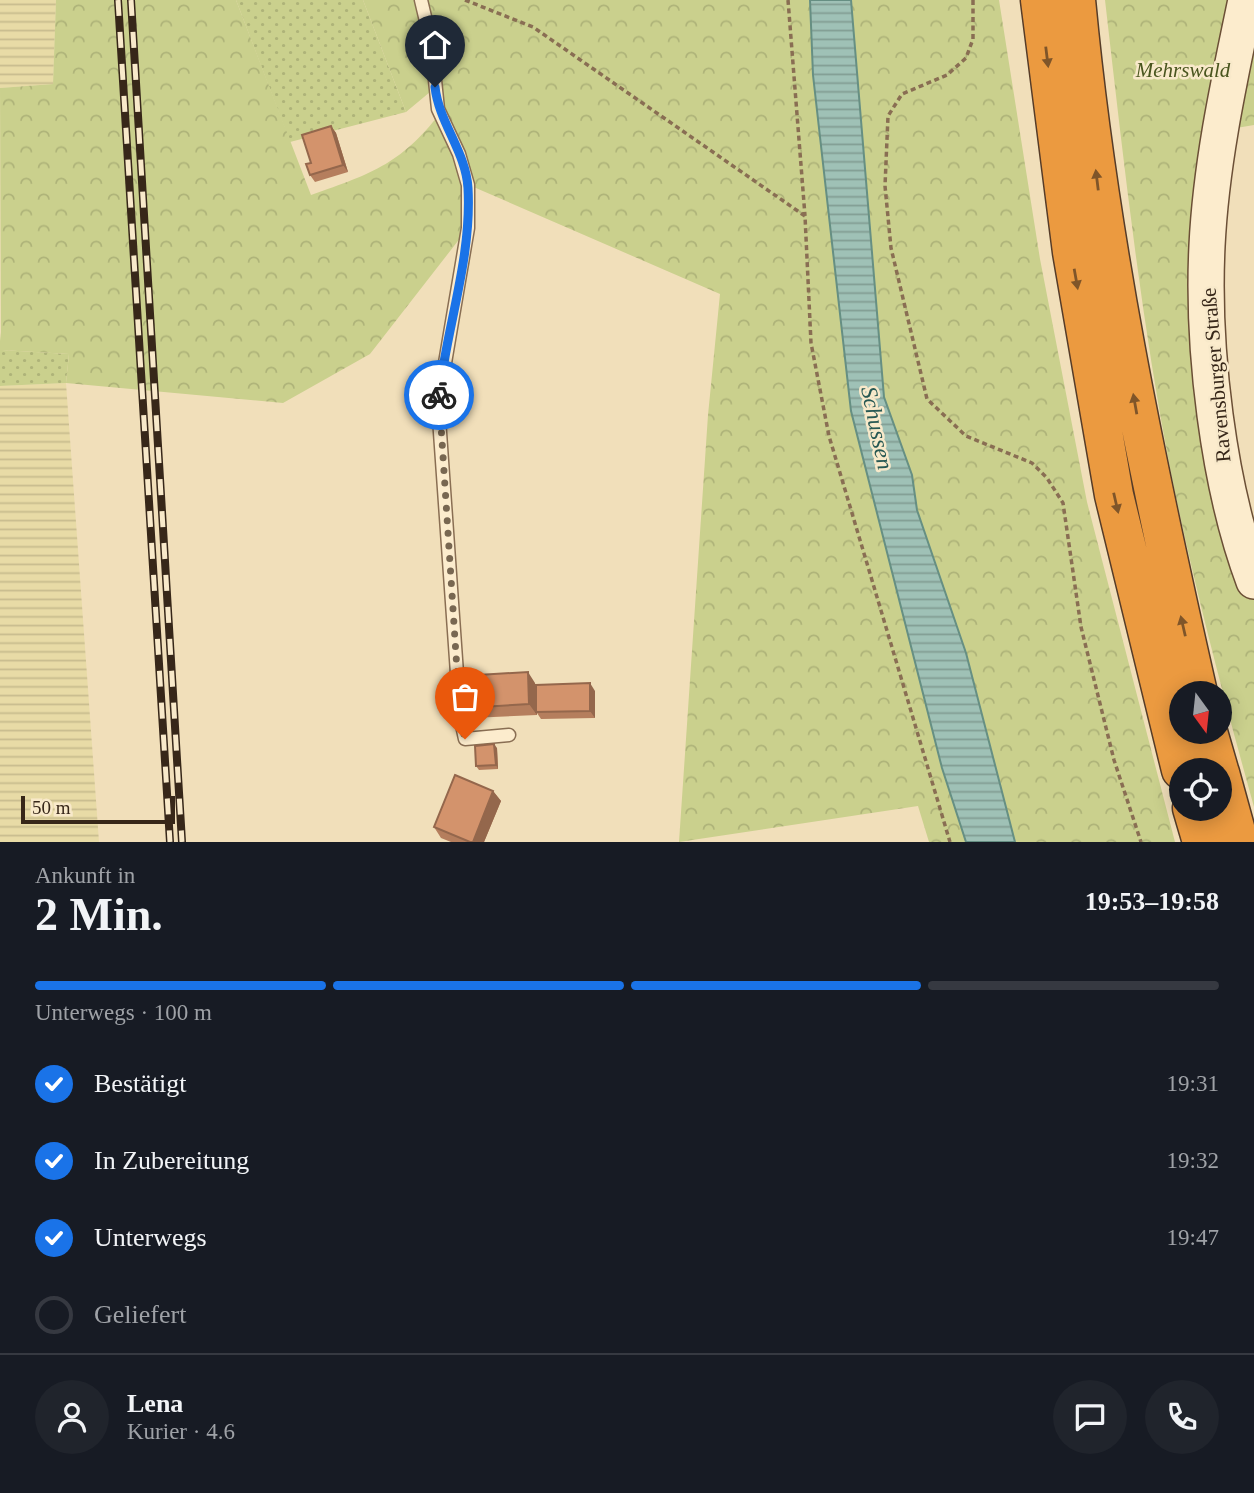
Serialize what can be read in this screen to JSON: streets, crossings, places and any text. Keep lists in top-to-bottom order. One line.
{"streets":{"main road":["Ravensburger Straße"]},"water":["Schussen"],"parks":["Mehrswald"],"scale_bar":"50 m","north":"bottom","page":{"scale":"50 m","heading":["2 Min.","Ankunft in","19:53–19:58"],"panel":["Lena","Kurier · 4.6"],"bar":"Unterwegs · 100 m","list":[["Bestätigt","19:31"],["In Zubereitung","19:32"],["Unterwegs","19:47"],"Geliefert"]}}
